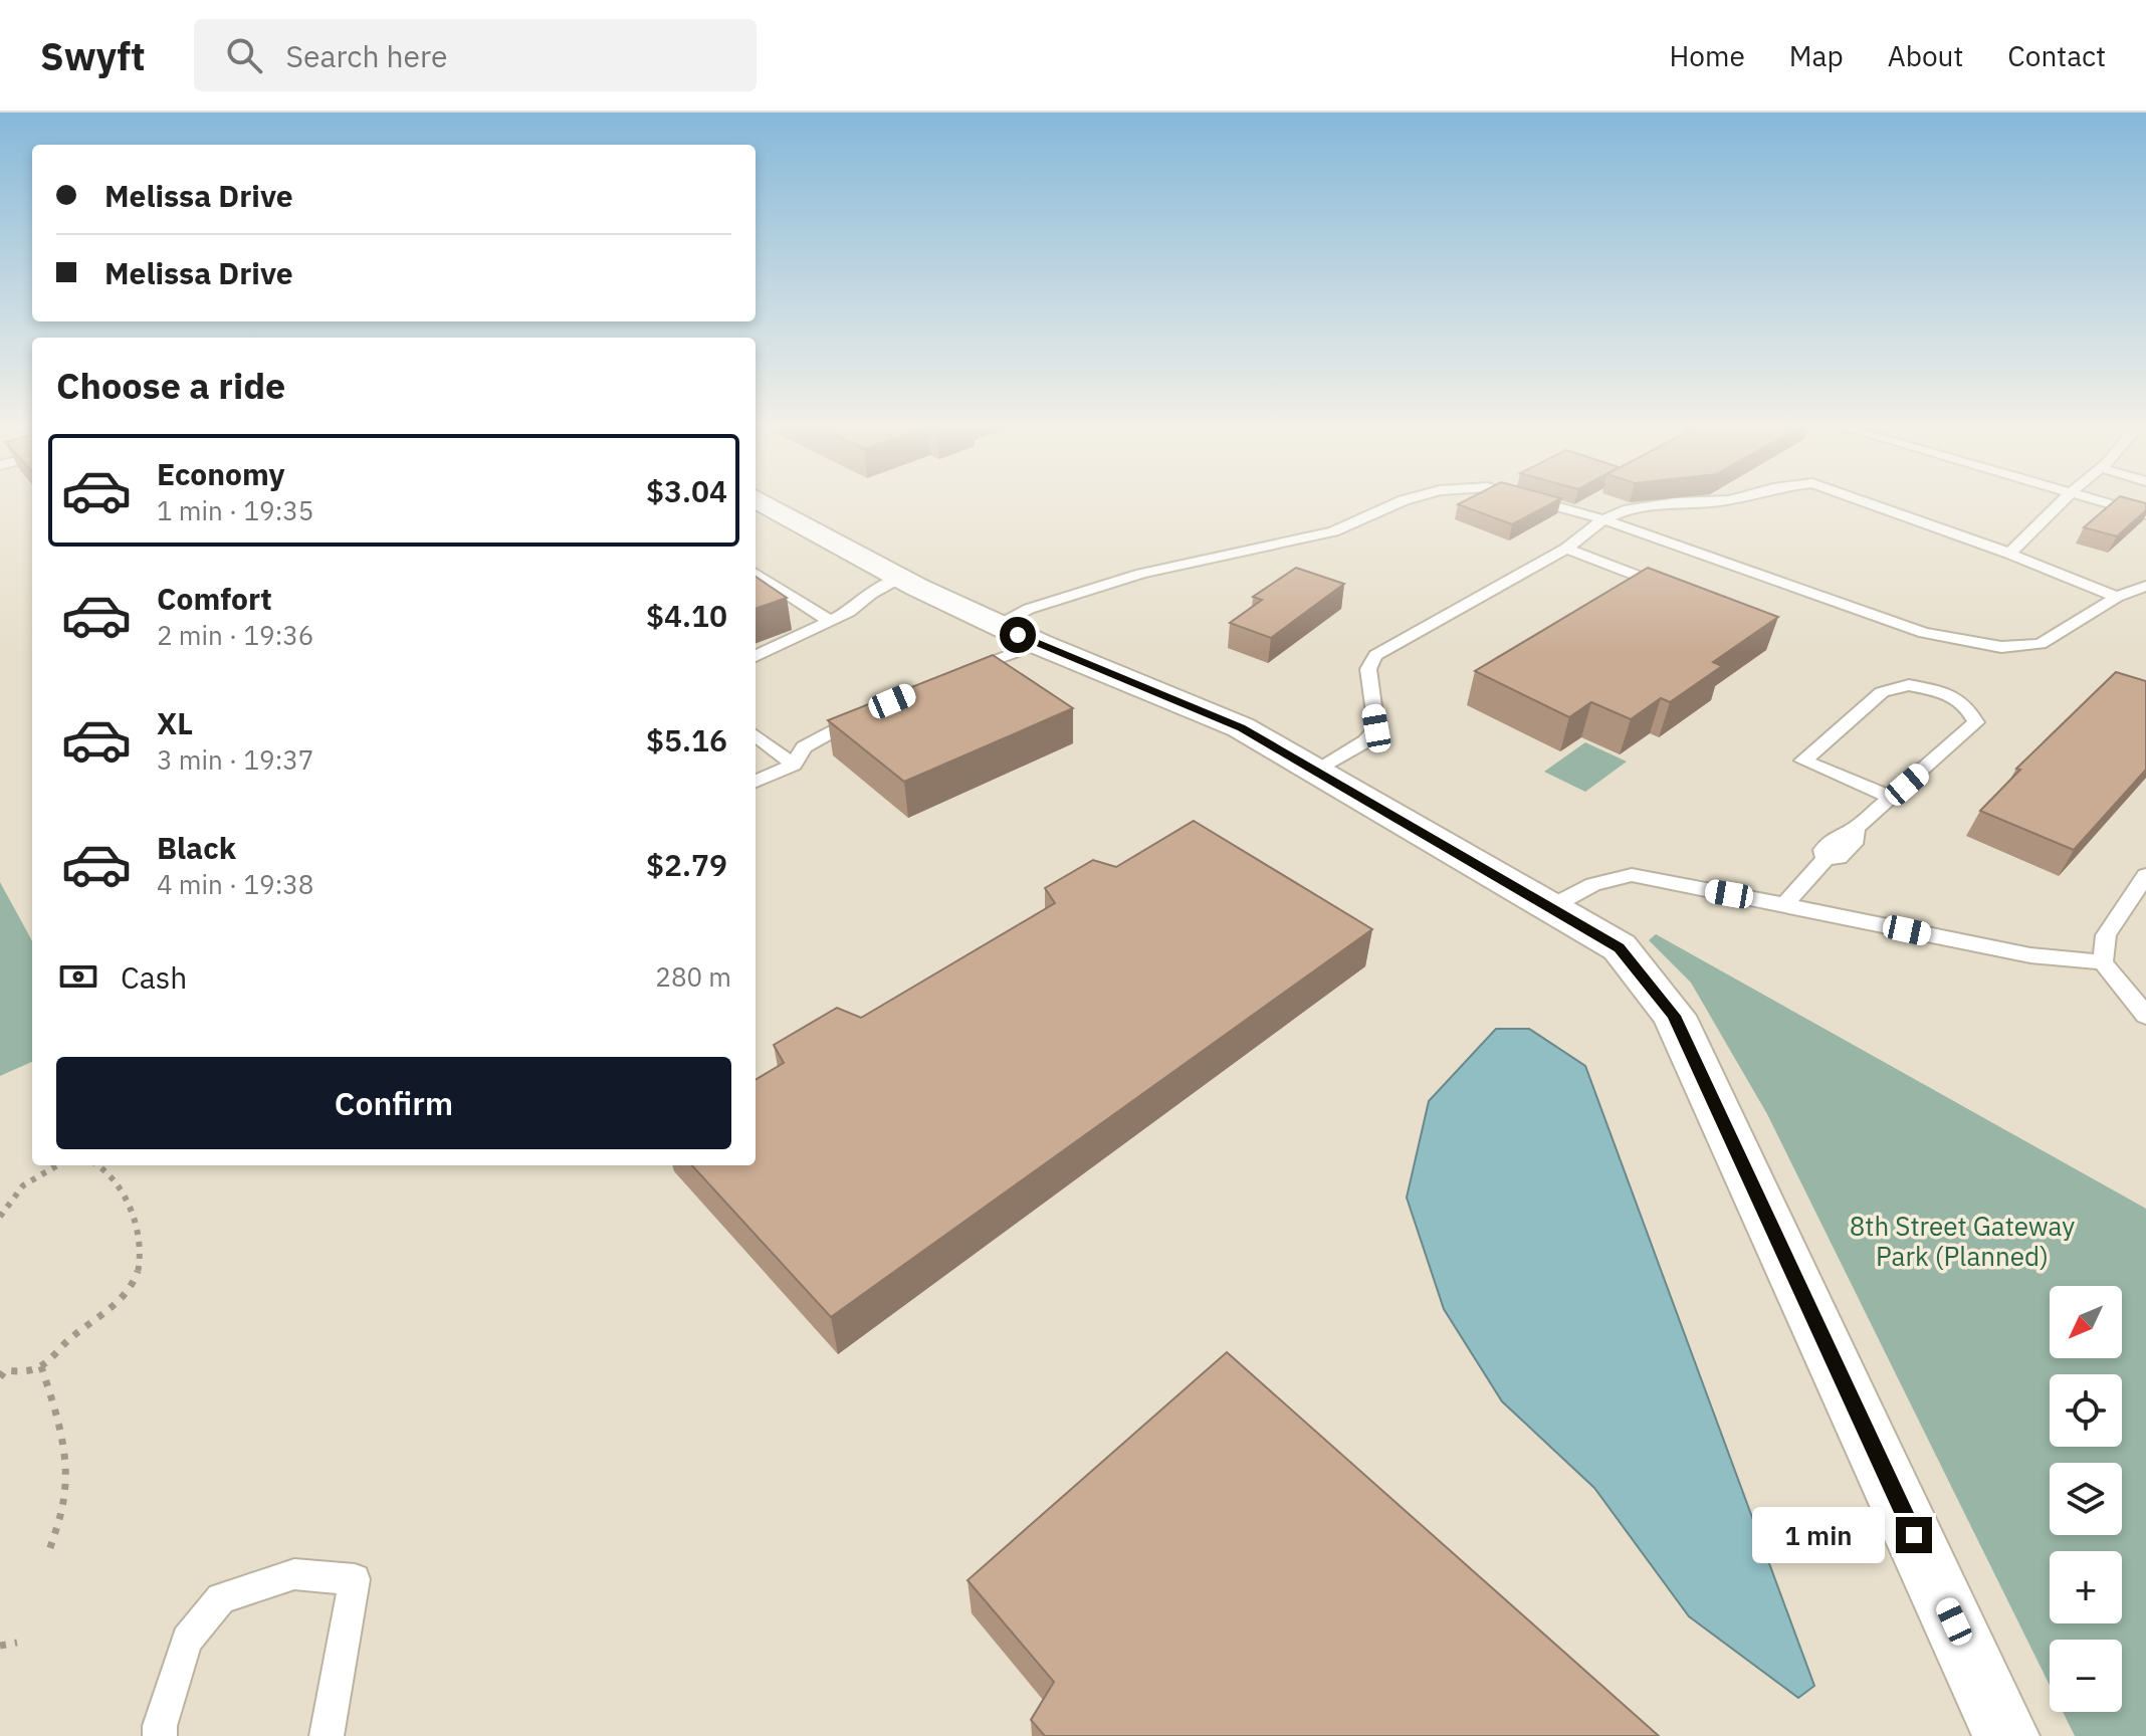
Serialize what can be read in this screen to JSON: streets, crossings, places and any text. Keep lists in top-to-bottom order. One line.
{"parks":["8th Street Gateway Park (Planned)"],"north":"bottom left","page":{"header":"Swyft","search":"Search here","nav":["Home","Map","About","Contact"],"banner":["Melissa Drive","Melissa Drive"],"heading":"Choose a ride","list":[{"name":"Economy","note":"1 min · 19:35","value":"$3.04"},{"name":"Comfort","note":"2 min · 19:36","value":"$4.10"},{"name":"XL","note":"3 min · 19:37","value":"$5.16"},{"name":"Black","note":"4 min · 19:38","value":"$2.79"}],"pay":["Cash","280 m"],"buttons":"Confirm","map_buttons":["+","−"],"bubble":"1 min"}}
